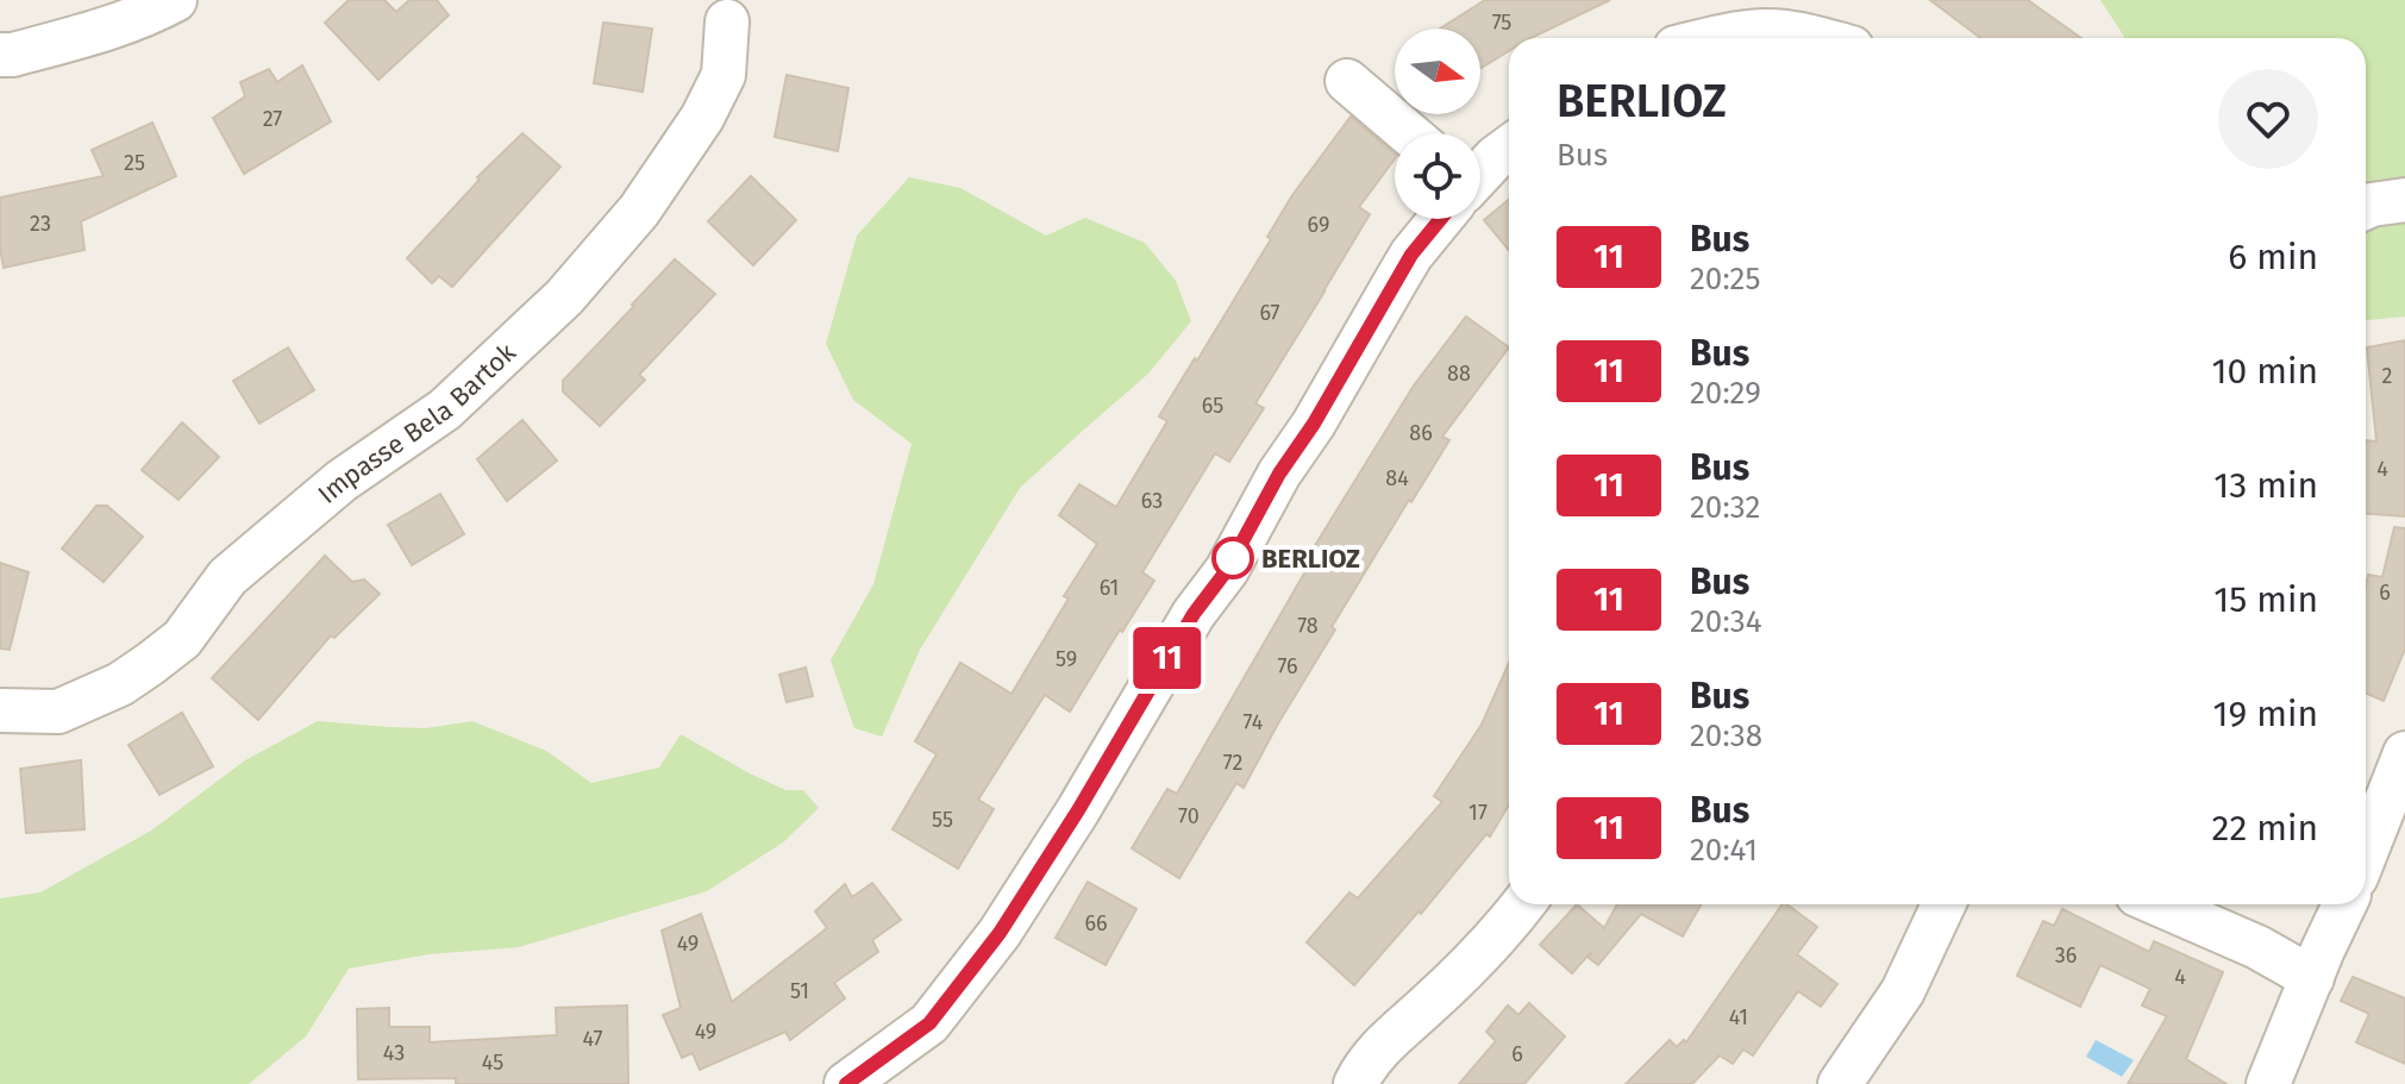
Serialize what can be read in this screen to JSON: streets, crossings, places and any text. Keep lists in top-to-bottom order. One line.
{"streets":{"street":["Impasse Bela Bartok"]},"places":["BERLIOZ"],"lines":["bus line 11"],"house_numbers":["75","27","25","23","69","67","88","2","65","86","4","84","63","61","6","78","59","76","74","72","17","70","55","66","49","36","4","51","41","49","47","43","6","45"],"north":"right","page":{"on_map":"11","heading":["BERLIOZ","Bus"],"list":[{"mark":"11","name":"Bus","note":"20:25","value":"6 min"},{"mark":"11","name":"Bus","note":"20:29","value":"10 min"},{"mark":"11","name":"Bus","note":"20:32","value":"13 min"},{"mark":"11","name":"Bus","note":"20:34","value":"15 min"},{"mark":"11","name":"Bus","note":"20:38","value":"19 min"},{"mark":"11","name":"Bus","note":"20:41","value":"22 min"}]}}
